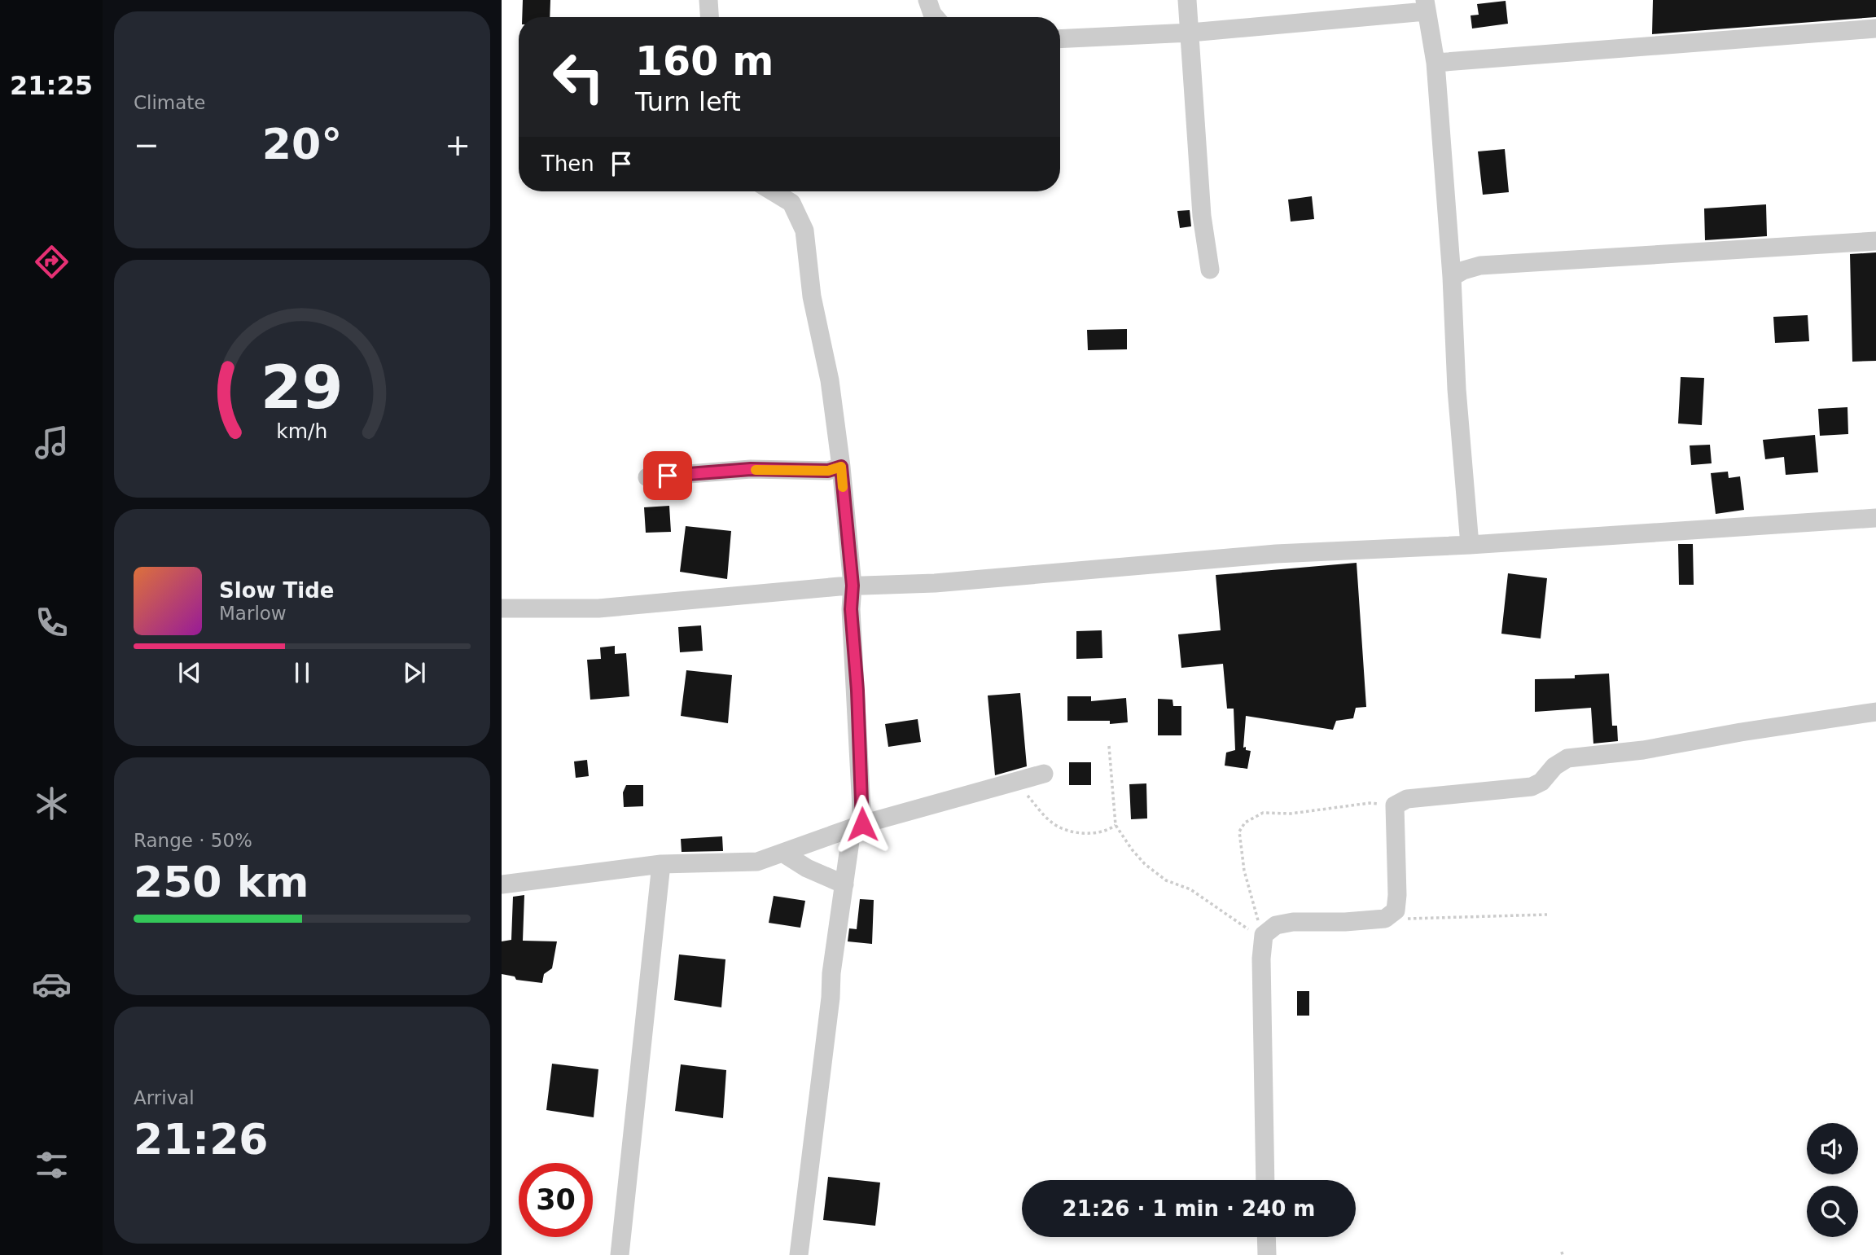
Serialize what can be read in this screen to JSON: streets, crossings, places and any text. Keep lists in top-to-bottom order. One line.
{"page":{"tabs":"21:25","tile":["Climate",["Range · 50%","250 km"],["Arrival","21:26"]],"turn":["160 m","Turn left"],"heat":["−","20°","+"],"then":"Then","song":["Slow Tide","Marlow"],"limit":"30","trip":"21:26 · 1 min · 240 m","gauge":["29","km/h"]}}
